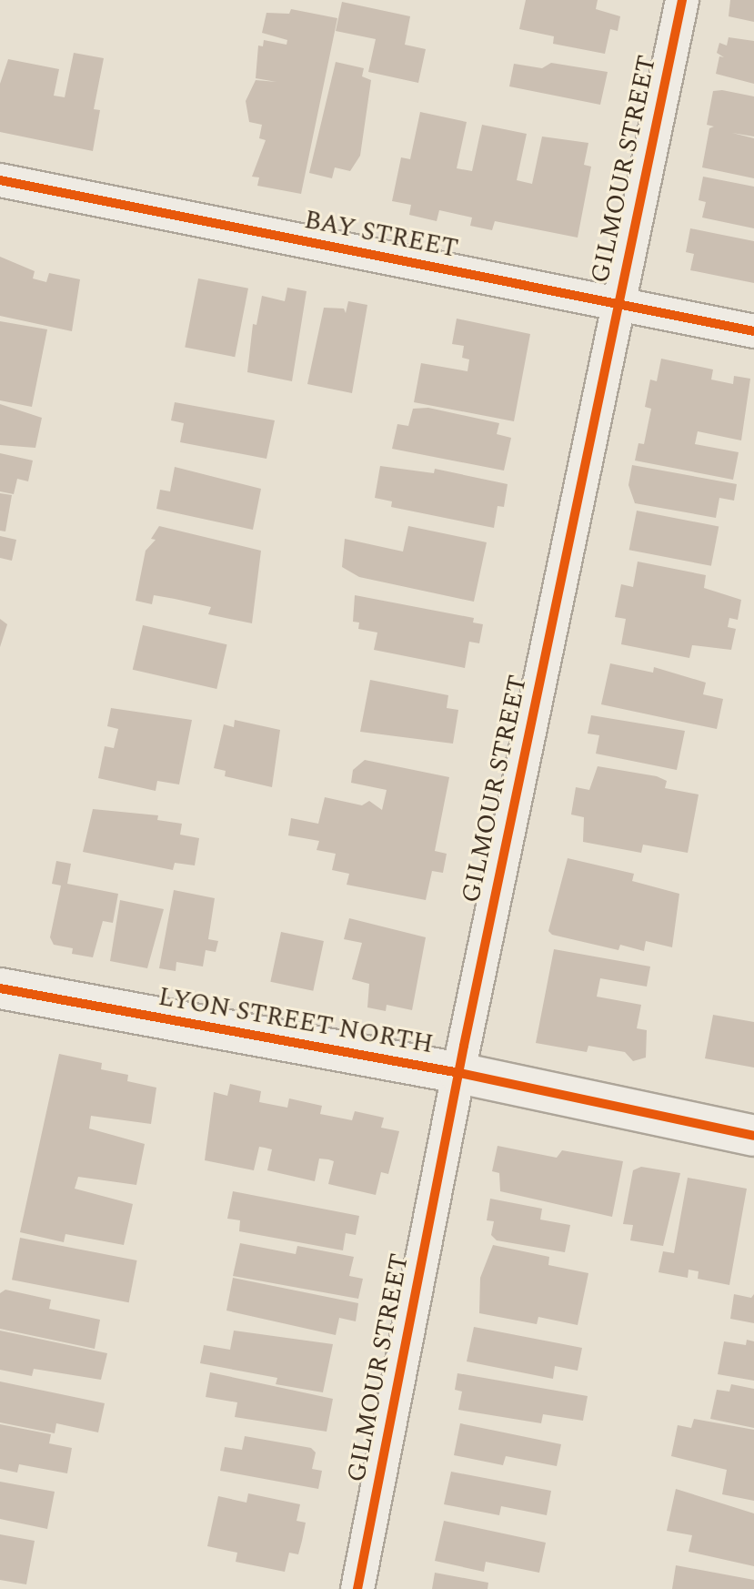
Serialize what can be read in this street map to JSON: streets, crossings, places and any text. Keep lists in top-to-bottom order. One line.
{"streets":{"main road":["LYON STREET NORTH"],"street":["GILMOUR STREET","BAY STREET"]},"crossings":[["GILMOUR STREET","BAY STREET"],["GILMOUR STREET","LYON STREET NORTH"]]}
